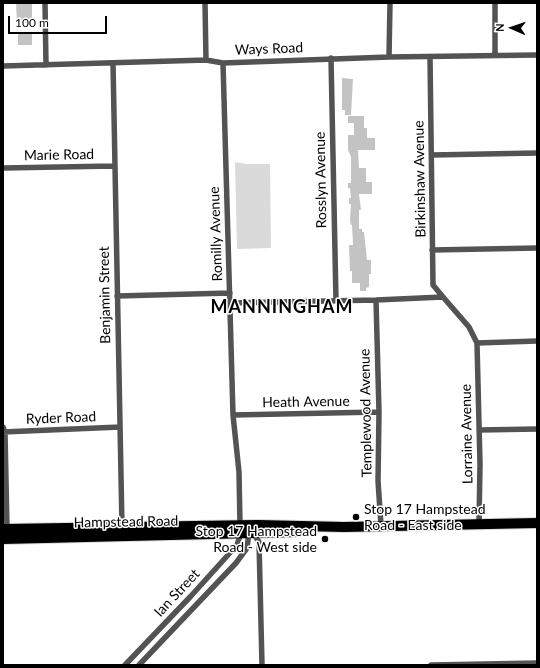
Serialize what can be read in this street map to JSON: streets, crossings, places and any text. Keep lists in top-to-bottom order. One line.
{"streets":{"highway":["Hampstead Road"],"street":["Ways Road","Marie Road","Birkinshaw Avenue","Rosslyn Avenue","Romilly Avenue","Benjamin Street","Heath Avenue","Templewood Avenue","Ryder Road","Lorraine Avenue","Ian Street"]},"crossings":[["Ways Road","Birkinshaw Avenue"],["Ways Road","Rosslyn Avenue"],["Ways Road","Romilly Avenue"],["Ways Road","Benjamin Street"],["Marie Road","Benjamin Street"],["Birkinshaw Avenue","Lorraine Avenue"],["Romilly Avenue","Heath Avenue"],["Romilly Avenue","Hampstead Road"],["Romilly Avenue","Ian Street"],["Benjamin Street","Ryder Road"],["Benjamin Street","Hampstead Road"],["Heath Avenue","Templewood Avenue"],["Templewood Avenue","Hampstead Road"],["Lorraine Avenue","Hampstead Road"],["Hampstead Road","Ian Street"]],"districts":["MANNINGHAM"],"places":["Stop 17 Hampstead Road - East side","Stop 17 Hampstead Road - West side"],"scale_bar":"100 m","north":"left"}
